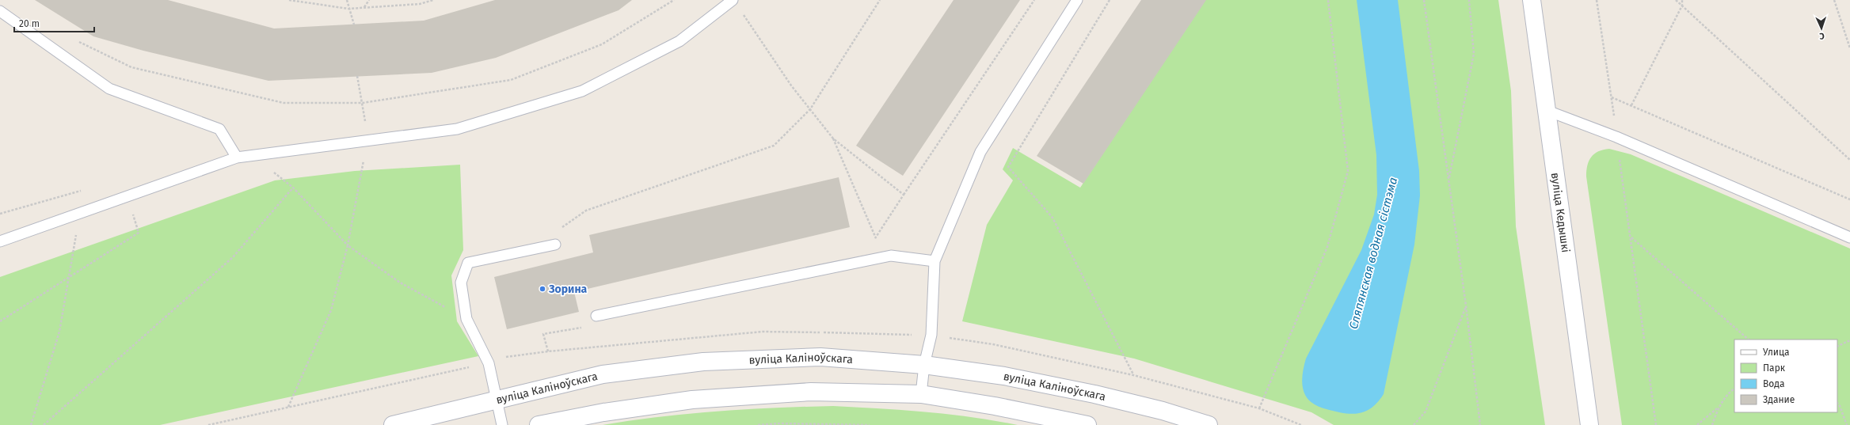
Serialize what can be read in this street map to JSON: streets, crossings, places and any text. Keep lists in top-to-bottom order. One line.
{"streets":{"main road":["вуліца Кедышкі","вуліца Каліноўскага"]},"water":["Сляпянская водная сістэма"],"places":["Зорина"],"legend":["Улица","Парк","Вода","Здание"],"scale_bar":"20 m","north":"bottom"}
